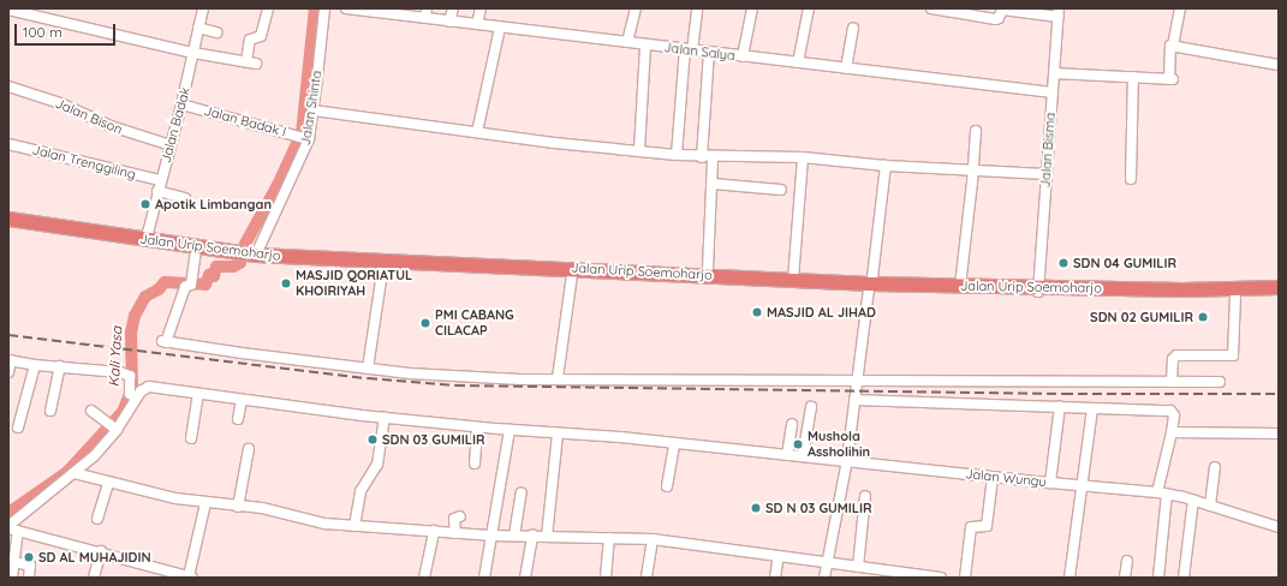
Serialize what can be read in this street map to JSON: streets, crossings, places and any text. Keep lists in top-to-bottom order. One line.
{"streets":{"highway":["Jalan Urip Soemoharjo"],"street":["Jalan Salya","Jalan Shinta","Jalan Bison","Jalan Badak I","Jalan Badak","Jalan Bisma","Jalan Trenggiling","Jalan Wungu"]},"crossings":[["Jalan Salya","Jalan Bisma"],["Jalan Shinta","Jalan Badak I"],["Jalan Shinta","Jalan Urip Soemoharjo"],["Jalan Bison","Jalan Badak"],["Jalan Badak I","Jalan Badak"],["Jalan Badak","Jalan Trenggiling"],["Jalan Badak","Jalan Urip Soemoharjo"],["Jalan Bisma","Jalan Urip Soemoharjo"]],"water":["Kali Yasa"],"places":["Apotik Limbangan","SDN 04 GUMILIR","MASJID QORIATUL KHOIRIYAH","MASJID AL JIHAD","SDN 02 GUMILIR","PMI CABANG CILACAP","SDN 03 GUMILIR","Mushola Assholihin","SD N 03 GUMILIR","SD AL MUHAJIDIN"],"scale_bar":"100 m"}
